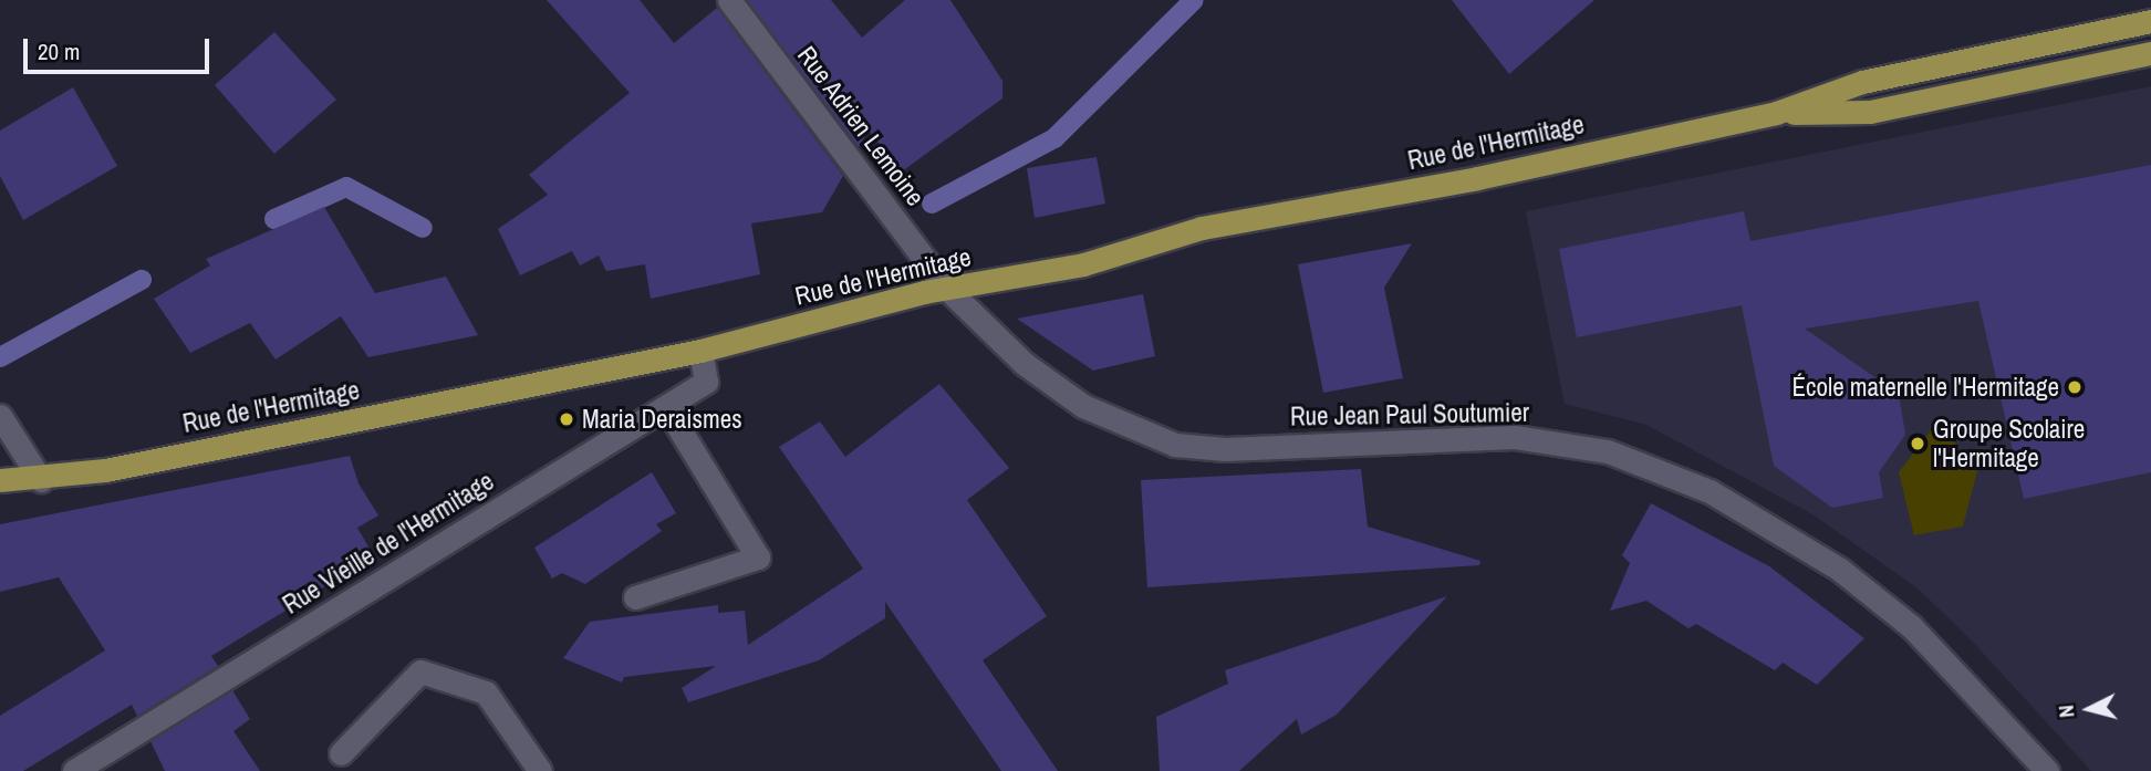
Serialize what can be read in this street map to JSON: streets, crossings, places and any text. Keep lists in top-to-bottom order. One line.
{"streets":{"main road":["Rue de l'Hermitage"],"street":["Rue Adrien Lemoine","Rue Jean Paul Soutumier","Rue Vieille de l'Hermitage"]},"crossings":[["Rue Adrien Lemoine","Rue de l'Hermitage"],["Rue Adrien Lemoine","Rue Jean Paul Soutumier"],["Rue de l'Hermitage","Rue Jean Paul Soutumier"],["Rue de l'Hermitage","Rue Vieille de l'Hermitage"]],"places":["École maternelle l'Hermitage","Maria Deraismes","Groupe Scolaire l'Hermitage"],"scale_bar":"20 m","north":"left"}
